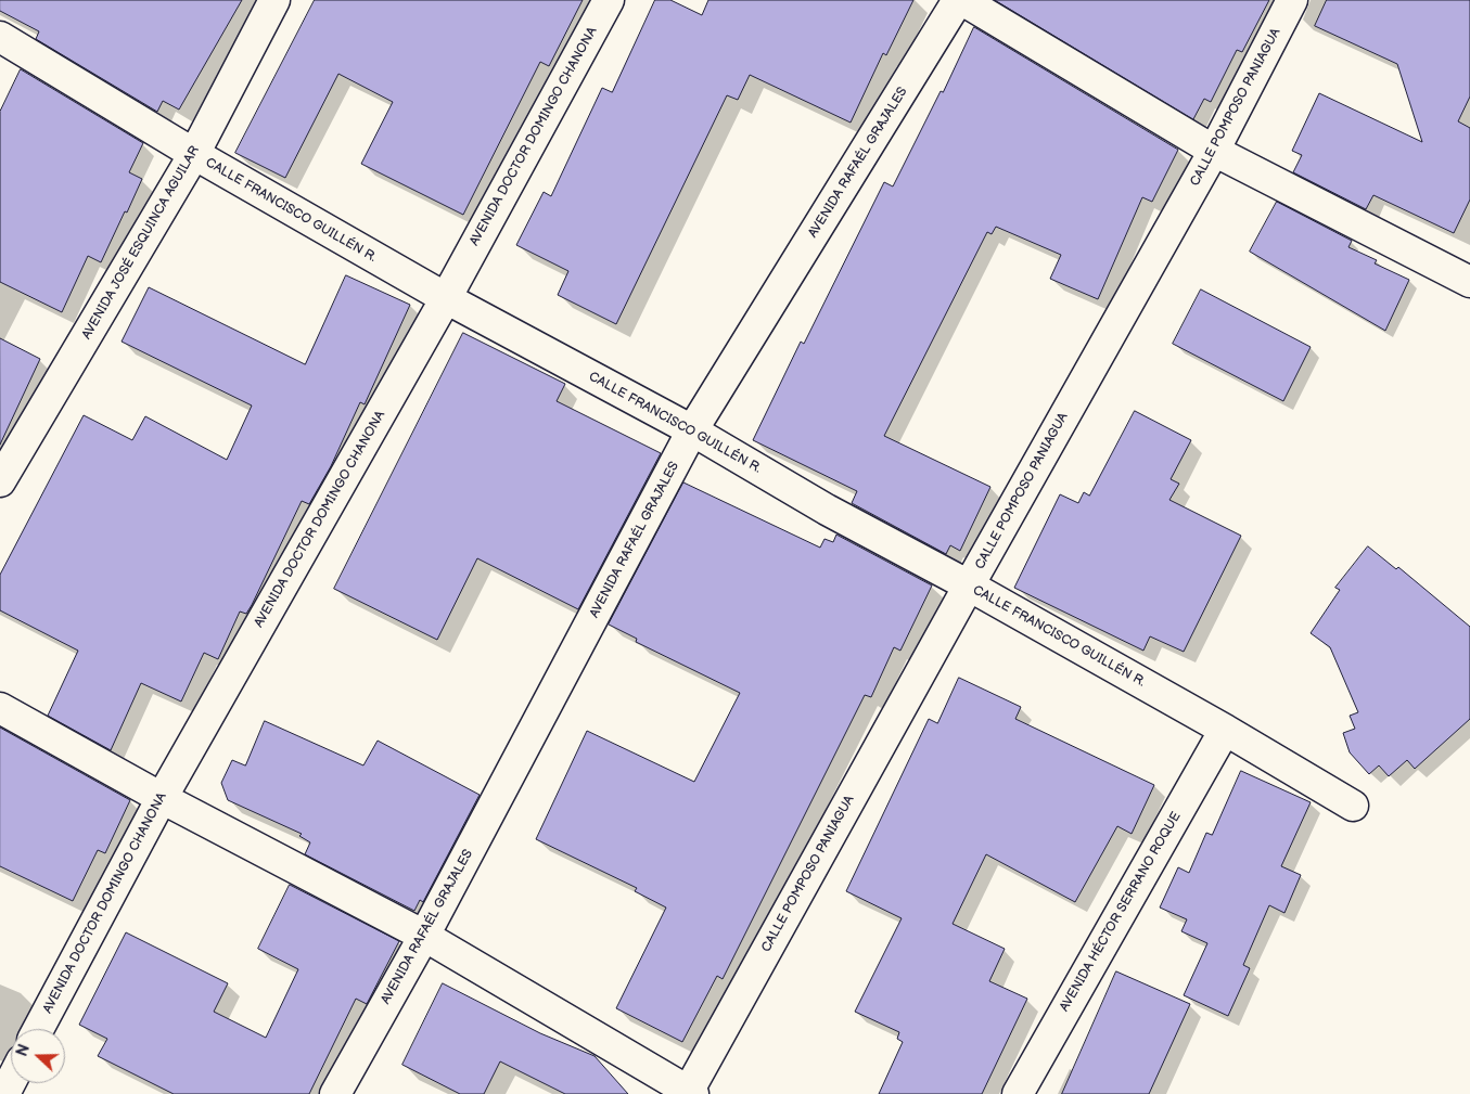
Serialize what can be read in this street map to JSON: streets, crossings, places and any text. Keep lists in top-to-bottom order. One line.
{"streets":{"street":["CALLE POMPOSO PANIAGUA","AVENIDA DOCTOR DOMINGO CHANONA","AVENIDA RAFAÉL GRAJALES","CALLE FRANCISCO GUILLÉN R.","AVENIDA JOSÉ ESQUINCA AGUILAR","AVENIDA HÉCTOR SERRANO ROQUE"]},"crossings":[["CALLE POMPOSO PANIAGUA","CALLE FRANCISCO GUILLÉN R."],["AVENIDA DOCTOR DOMINGO CHANONA","CALLE FRANCISCO GUILLÉN R."],["AVENIDA RAFAÉL GRAJALES","CALLE FRANCISCO GUILLÉN R."],["CALLE FRANCISCO GUILLÉN R.","AVENIDA JOSÉ ESQUINCA AGUILAR"],["CALLE FRANCISCO GUILLÉN R.","AVENIDA HÉCTOR SERRANO ROQUE"]],"north":"left"}
